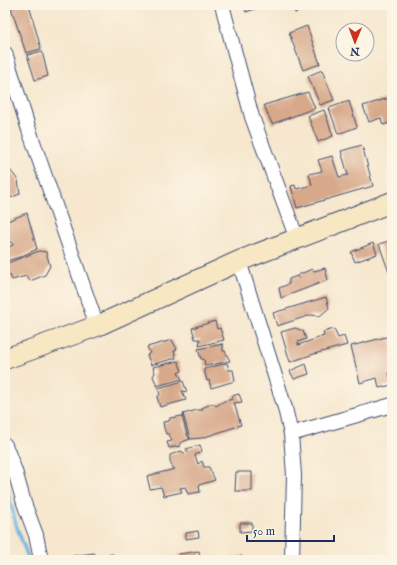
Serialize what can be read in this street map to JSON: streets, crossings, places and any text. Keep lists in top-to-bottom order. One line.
{"scale_bar":"50 m","north":"bottom"}
